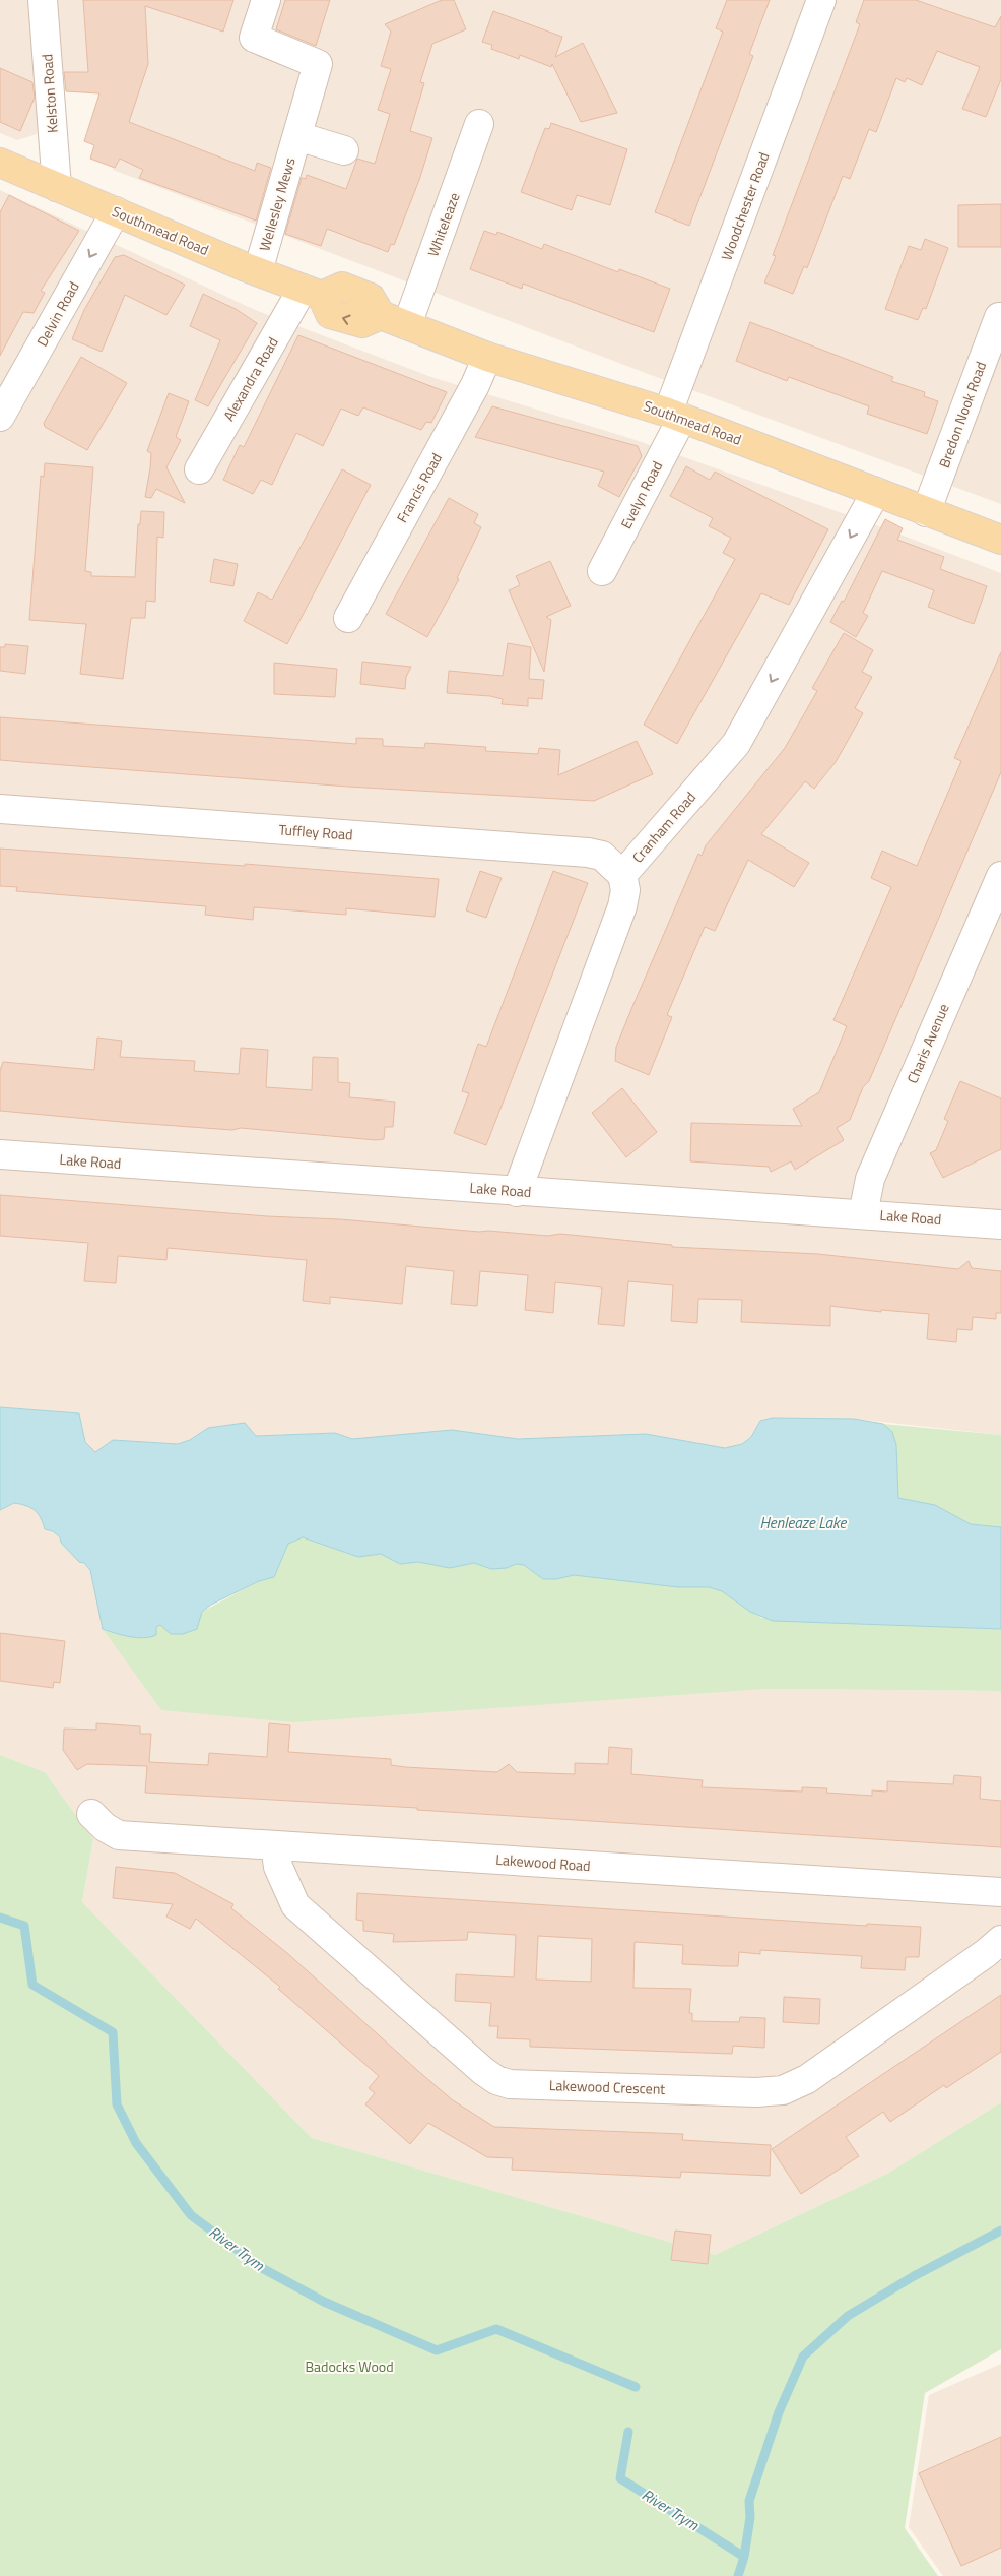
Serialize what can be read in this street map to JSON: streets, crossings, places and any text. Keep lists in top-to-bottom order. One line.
{"streets":{"main road":["Southmead Road"],"street":["Kelston Road","Wellesley Mews","Woodchester Road","Whiteleaze","Delvin Road","Alexandra Road","Bredon Nook Road","Francis Road","Evelyn Road","Cranham Road","Tuffley Road","Charis Avenue","Lake Road","Lakewood Road","Lakewood Crescent"]},"crossings":[["Kelston Road","Southmead Road"],["Wellesley Mews","Southmead Road"],["Woodchester Road","Southmead Road"],["Woodchester Road","Evelyn Road"],["Whiteleaze","Southmead Road"],["Southmead Road","Delvin Road"],["Southmead Road","Alexandra Road"],["Southmead Road","Bredon Nook Road"],["Southmead Road","Francis Road"],["Southmead Road","Evelyn Road"],["Southmead Road","Cranham Road"],["Cranham Road","Tuffley Road"],["Cranham Road","Lake Road"],["Charis Avenue","Lake Road"],["Lakewood Road","Lakewood Crescent"]],"one_way":["Delvin Road","Cranham Road"],"water":["Henleaze Lake","River Trym"],"parks":["Badocks Wood"]}
